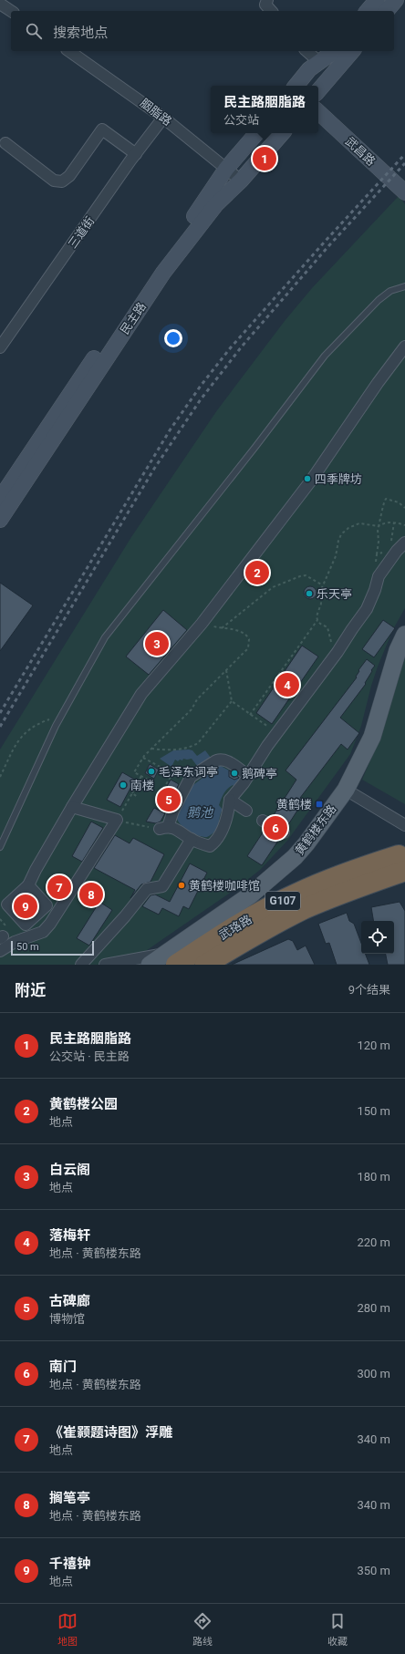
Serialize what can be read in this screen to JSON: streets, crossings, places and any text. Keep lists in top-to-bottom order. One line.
{"streets":{"highway":["G107","武珞路"],"main road":["武昌路","民主路","黄鹤楼东路"],"street":["胭脂路","三道街"]},"crossings":[["胭脂路","三道街"],["胭脂路","民主路"],["黄鹤楼东路","武珞路"]],"water":["鹅池"],"places":{"other":["四季牌坊","乐天亭","毛泽东词亭","鹅碑亭","南楼","黄鹤楼咖啡馆"],"transit":["黄鹤楼"]},"scale_bar":"50 m","page":{"search":"搜索地点","popup":["民主路胭脂路","公交站"],"pins":["1","2","3","4","5","6","7","8","9"],"scale":"50 m","heading":["附近","9个结果"],"list":[{"mark":"1","name":"民主路胭脂路","note":"公交站 · 民主路","value":"120 m"},{"mark":"2","name":"黄鹤楼公园","note":"地点","value":"150 m"},{"mark":"3","name":"白云阁","note":"地点","value":"180 m"},{"mark":"4","name":"落梅轩","note":"地点 · 黄鹤楼东路","value":"220 m"},{"mark":"5","name":"古碑廊","note":"博物馆","value":"280 m"},{"mark":"6","name":"南门","note":"地点 · 黄鹤楼东路","value":"300 m"},{"mark":"7","name":"《崔颢题诗图》浮雕","note":"地点","value":"340 m"},{"mark":"8","name":"搁笔亭","note":"地点 · 黄鹤楼东路","value":"340 m"},{"mark":"9","name":"千禧钟","note":"地点","value":"350 m"}],"nav":["地图","路线","收藏"]}}
